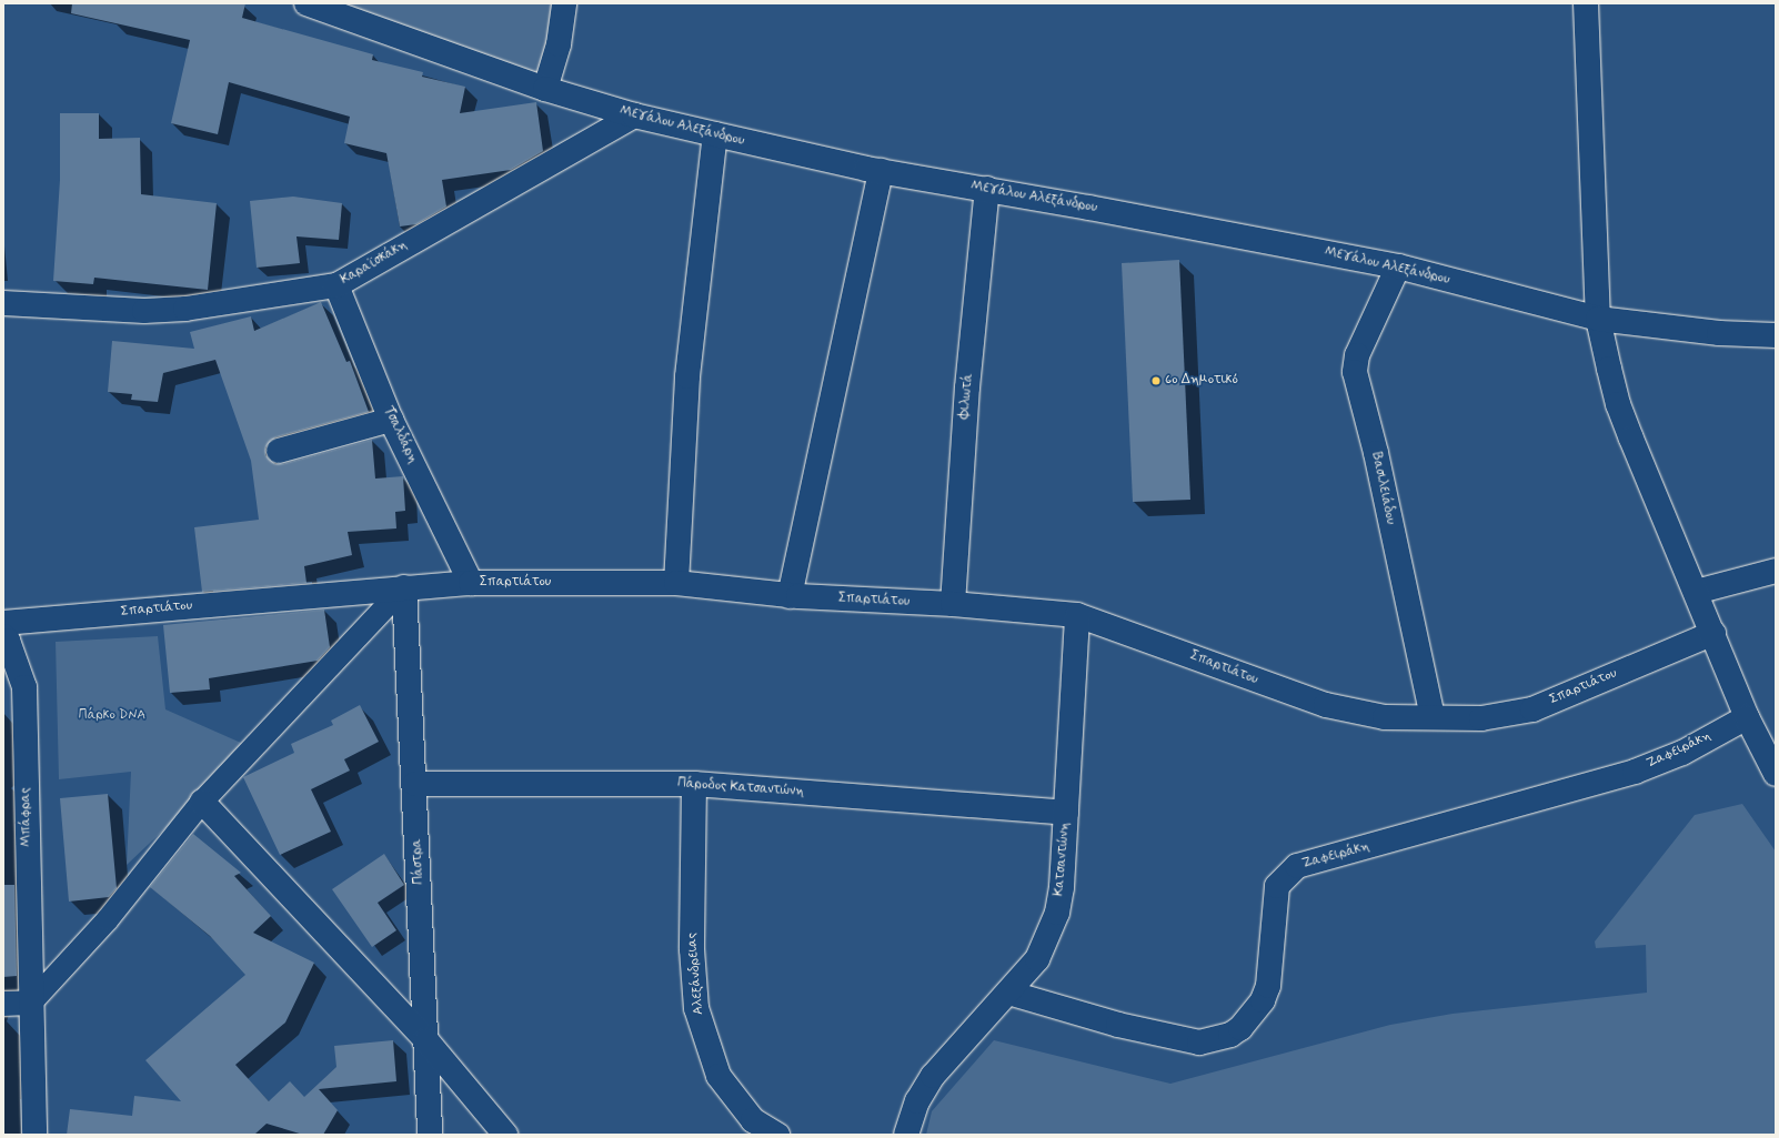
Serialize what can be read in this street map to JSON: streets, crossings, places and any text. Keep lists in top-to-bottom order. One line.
{"streets":{"street":["Μεγάλου Αλεξάνδρου","Καραϊσκάκη","Φιλωτά","Τσαλδάρη","Βασιλειάδου","Σπαρτιάτου","Ζαφειράκη","Πάροδος Κατσαντώνη","Μπάφρας","Κατσαντώνη","Πάστρα","Αλεξάνδρειας"]},"crossings":[["Μεγάλου Αλεξάνδρου","Καραϊσκάκη"],["Μεγάλου Αλεξάνδρου","Φιλωτά"],["Μεγάλου Αλεξάνδρου","Βασιλειάδου"],["Καραϊσκάκη","Τσαλδάρη"],["Φιλωτά","Σπαρτιάτου"],["Τσαλδάρη","Σπαρτιάτου"],["Βασιλειάδου","Σπαρτιάτου"],["Σπαρτιάτου","Κατσαντώνη"],["Σπαρτιάτου","Πάστρα"],["Ζαφειράκη","Κατσαντώνη"],["Πάροδος Κατσαντώνη","Κατσαντώνη"],["Πάροδος Κατσαντώνη","Πάστρα"],["Πάροδος Κατσαντώνη","Αλεξάνδρειας"]],"parks":["Πάρκο DNA"],"places":["6ο Δημοτικό"]}
